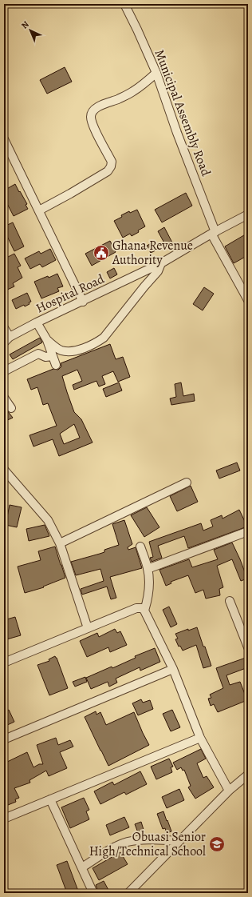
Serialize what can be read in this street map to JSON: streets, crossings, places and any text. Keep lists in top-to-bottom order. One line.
{"streets":{"street":["Municipal Assembly Road","Hospital Road"]},"crossings":[["Municipal Assembly Road","Hospital Road"]],"places":{"public building":["Ghana Revenue Authority"],"school or university":["Obuasi Senior High/Technical School"]},"north":"top left"}
